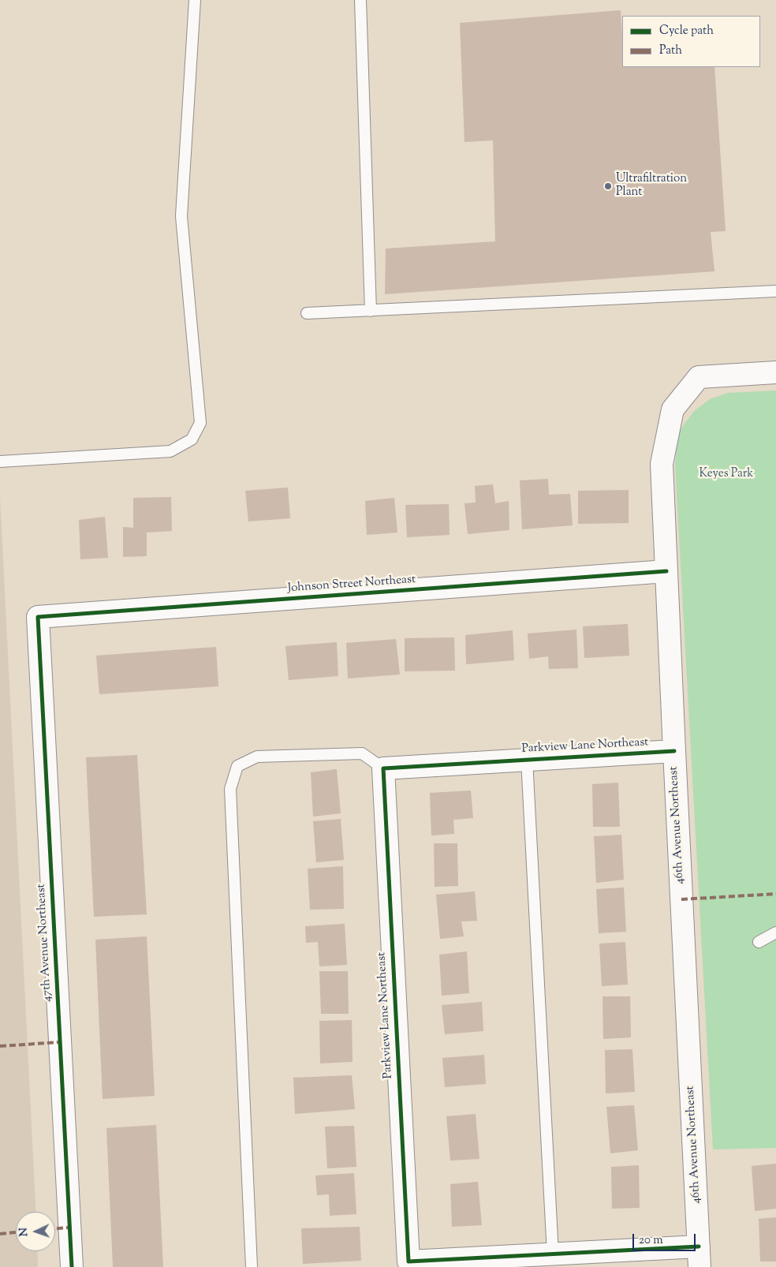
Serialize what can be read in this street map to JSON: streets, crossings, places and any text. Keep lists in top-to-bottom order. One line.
{"streets":{"street":["Johnson Street Northeast","Parkview Lane Northeast","46th Avenue Northeast","47th Avenue Northeast"]},"crossings":[["Johnson Street Northeast","46th Avenue Northeast"],["Johnson Street Northeast","47th Avenue Northeast"],["Parkview Lane Northeast","46th Avenue Northeast"]],"parks":["Keyes Park"],"places":["Ultrafiltration Plant"],"legend":["Cycle path","Path"],"scale_bar":"20 m","north":"left"}
